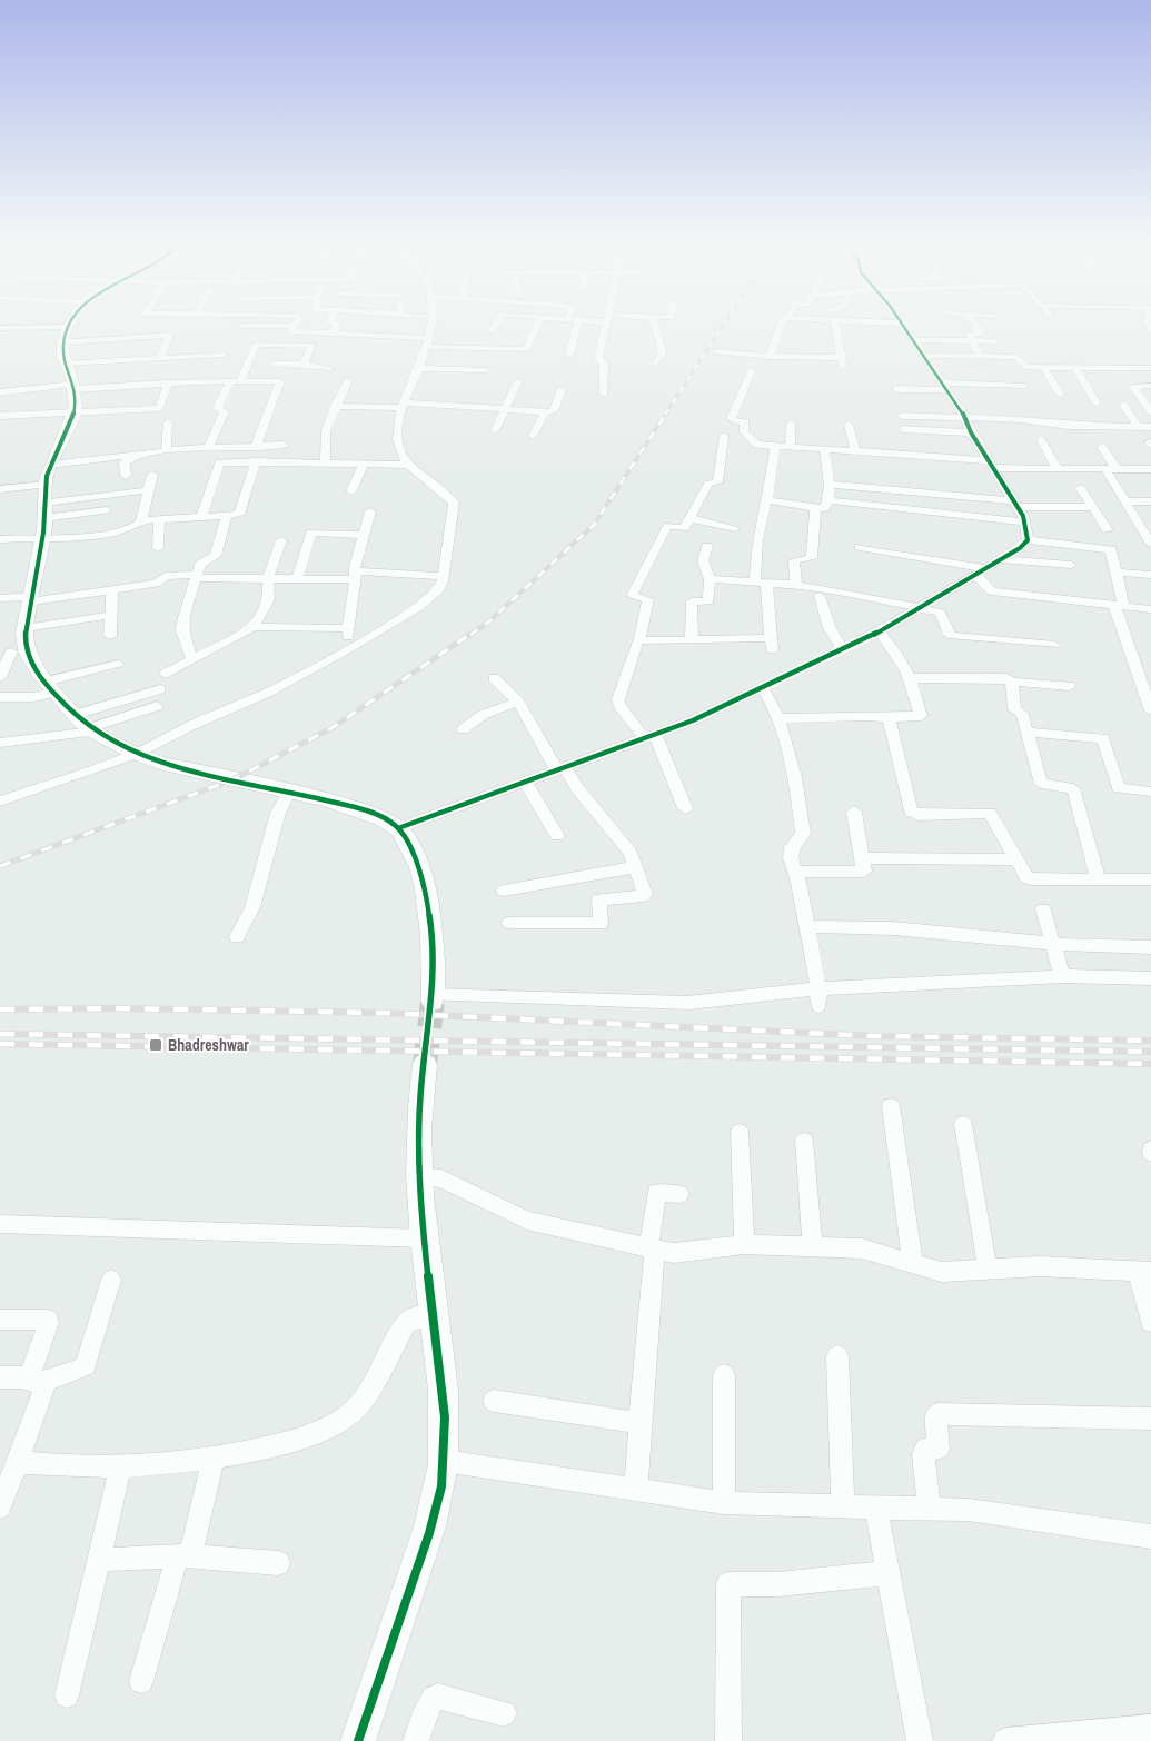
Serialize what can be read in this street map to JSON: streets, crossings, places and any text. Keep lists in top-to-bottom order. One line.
{"places":{"transit":["Bhadreshwar"]}}
